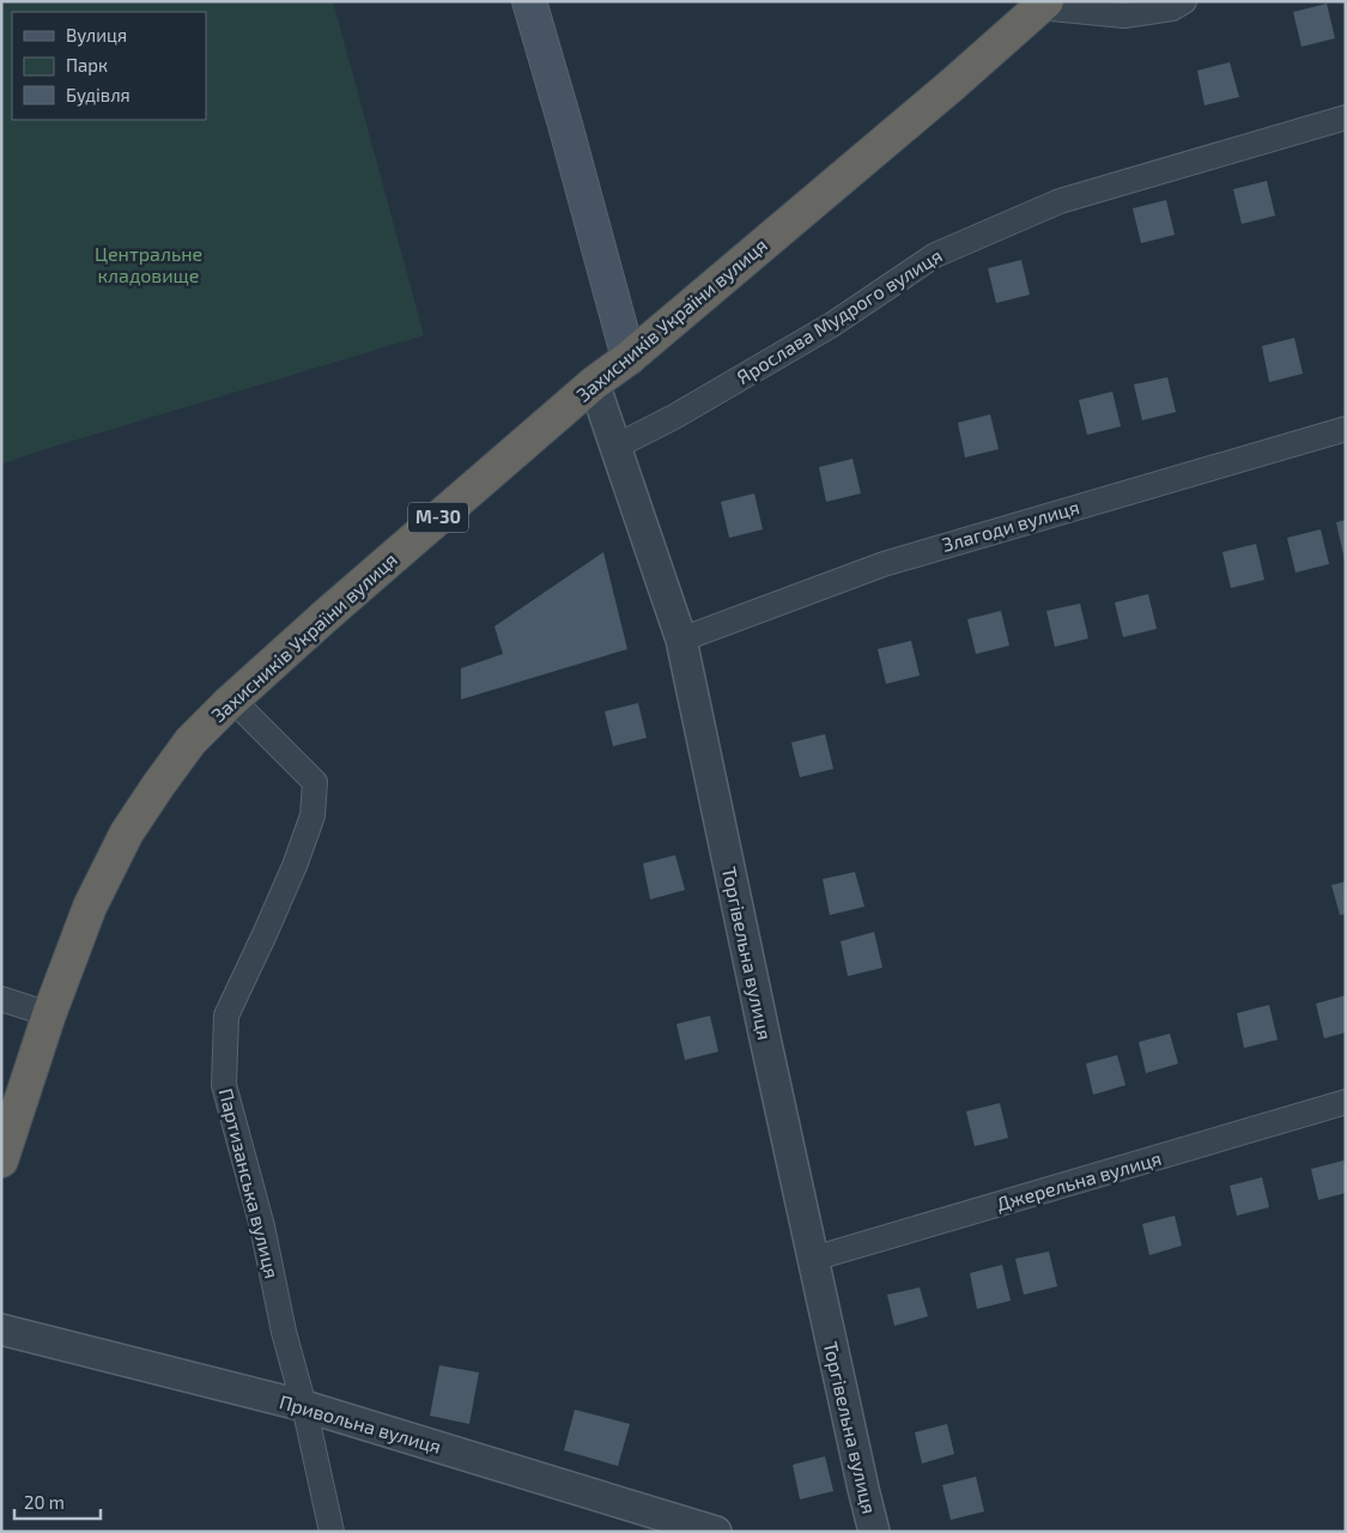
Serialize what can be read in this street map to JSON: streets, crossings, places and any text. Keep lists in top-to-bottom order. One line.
{"streets":{"highway":["Захисників України вулиця","М-30"],"street":["Ярослава Мудрого вулиця","Злагоди вулиця","Торгівельна вулиця","Джерельна вулиця","Партизанська вулиця","Привольна вулиця"]},"crossings":[["Ярослава Мудрого вулиця","Торгівельна вулиця"],["Захисників України вулиця","Торгівельна вулиця"],["Захисників України вулиця","Партизанська вулиця"],["Злагоди вулиця","Торгівельна вулиця"],["Торгівельна вулиця","Джерельна вулиця"],["Партизанська вулиця","Привольна вулиця"]],"parks":["Центральне кладовище"],"legend":["Вулиця","Парк","Будівля"],"scale_bar":"20 m"}
